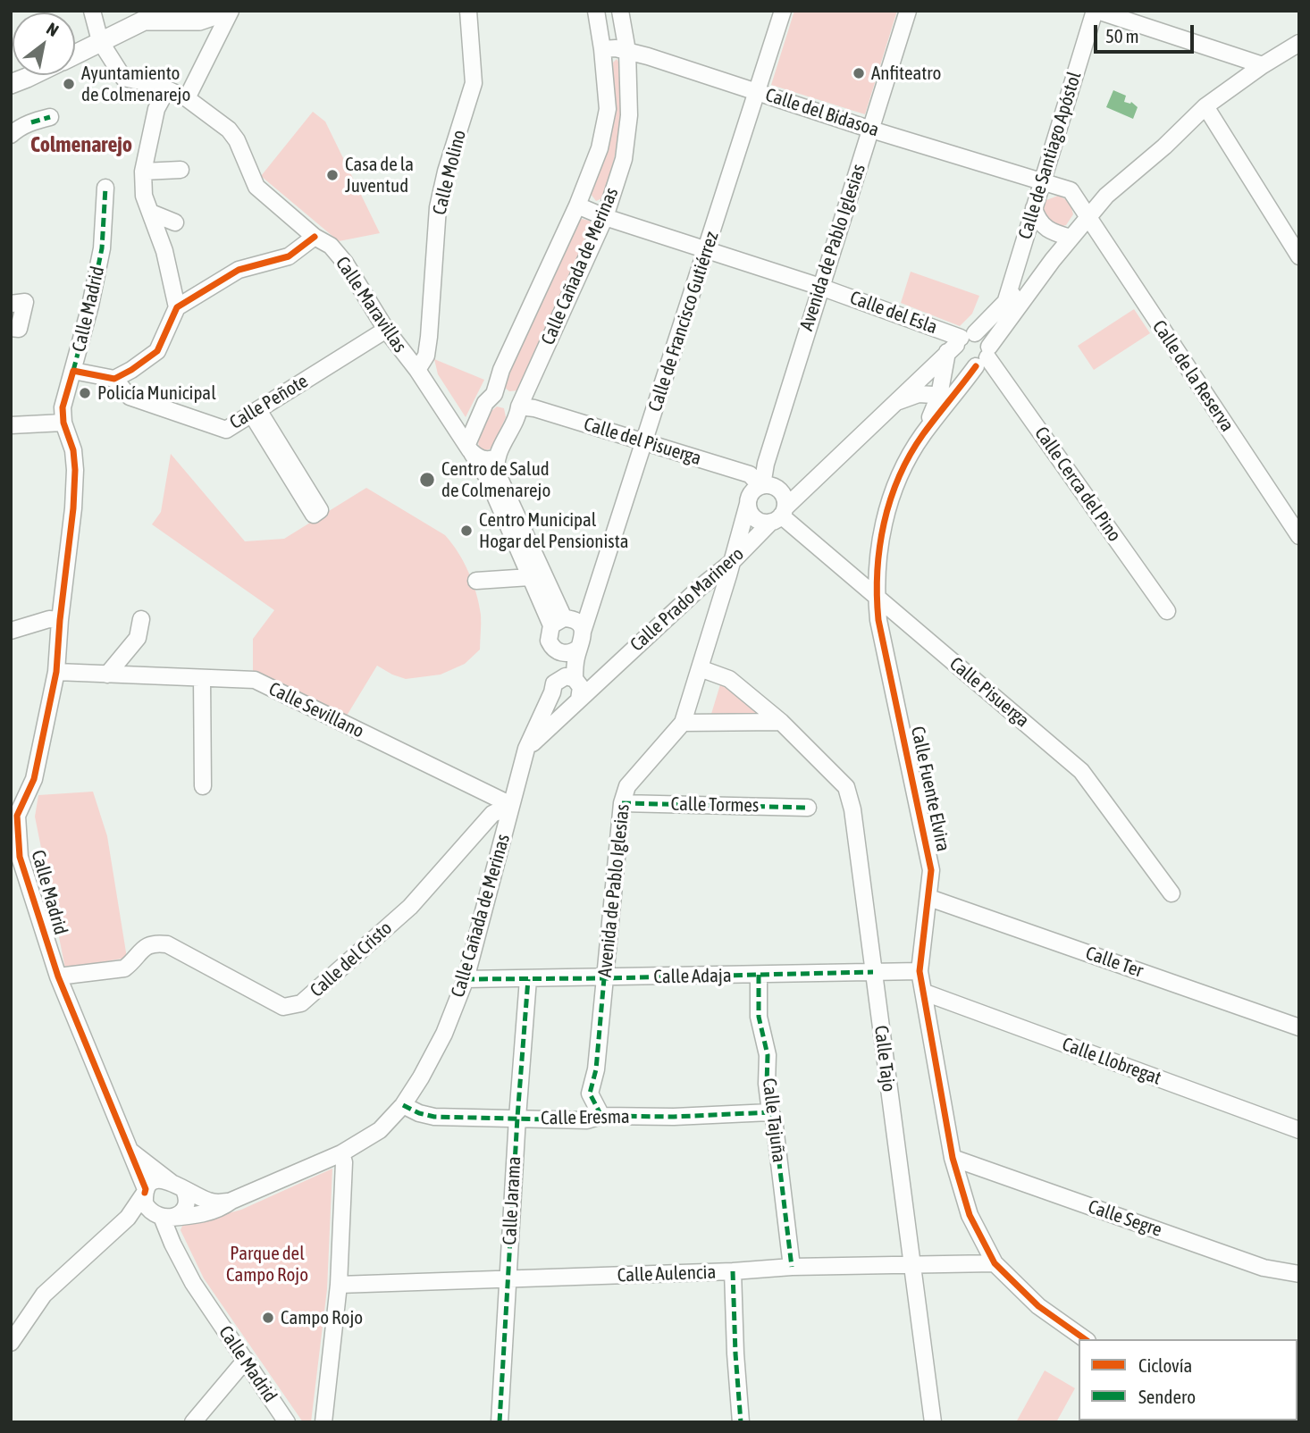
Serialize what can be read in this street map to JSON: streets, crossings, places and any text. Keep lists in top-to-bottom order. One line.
{"streets":{"street":["Calle del Bidasoa","Calle de Santiago Apóstol","Calle Molino","Avenida de Pablo Iglesias","Calle Cañada de Merinas","Calle Maravillas","Calle Madrid","Calle del Esla","Calle de Francisco Gutiérrez","Calle de la Reserva","Calle Peñote","Calle del Pisuerga","Calle Cerca del Pino","Calle Prado Marinero","Calle Pisuerga","Calle Sevillano","Calle Fuente Elvira","Calle Tormes","Calle del Cristo","Calle Ter","Calle Adaja","Calle Tajo","Calle Llobregat","Calle Eresma","Calle Tajuña","Calle Jarama","Calle Segre","Calle Aulencia"]},"crossings":[["Calle del Bidasoa","Calle de Santiago Apóstol"],["Calle del Bidasoa","Avenida de Pablo Iglesias"],["Calle del Bidasoa","Calle Cañada de Merinas"],["Calle del Bidasoa","Calle de Francisco Gutiérrez"],["Calle del Bidasoa","Calle de la Reserva"],["Calle del Bidasoa","Calle Prado Marinero"],["Calle de Santiago Apóstol","Calle de la Reserva"],["Calle de Santiago Apóstol","Calle Prado Marinero"],["Calle Molino","Calle Maravillas"],["Avenida de Pablo Iglesias","Calle del Esla"],["Avenida de Pablo Iglesias","Calle del Pisuerga"],["Avenida de Pablo Iglesias","Calle Prado Marinero"],["Avenida de Pablo Iglesias","Calle Pisuerga"],["Avenida de Pablo Iglesias","Calle Tormes"],["Avenida de Pablo Iglesias","Calle Adaja"],["Avenida de Pablo Iglesias","Calle Tajo"],["Avenida de Pablo Iglesias","Calle Eresma"],["Calle Cañada de Merinas","Calle Maravillas"],["Calle Cañada de Merinas","Calle Madrid"],["Calle Cañada de Merinas","Calle del Esla"],["Calle Cañada de Merinas","Calle del Pisuerga"],["Calle Cañada de Merinas","Calle Prado Marinero"],["Calle Cañada de Merinas","Calle Sevillano"],["Calle Cañada de Merinas","Calle del Cristo"],["Calle Cañada de Merinas","Calle Adaja"],["Calle Cañada de Merinas","Calle Eresma"],["Calle Maravillas","Calle Peñote"],["Calle Madrid","Calle Sevillano"],["Calle Madrid","Calle del Cristo"],["Calle del Esla","Calle de Francisco Gutiérrez"],["Calle del Esla","Calle Prado Marinero"],["Calle de Francisco Gutiérrez","Calle del Pisuerga"],["Calle de la Reserva","Calle Prado Marinero"],["Calle del Pisuerga","Calle Prado Marinero"],["Calle del Pisuerga","Calle Pisuerga"],["Calle Cerca del Pino","Calle Prado Marinero"],["Calle Cerca del Pino","Calle Fuente Elvira"],["Calle Prado Marinero","Calle Pisuerga"],["Calle Prado Marinero","Calle Fuente Elvira"],["Calle Pisuerga","Calle Fuente Elvira"],["Calle Sevillano","Calle del Cristo"],["Calle Fuente Elvira","Calle Ter"],["Calle Fuente Elvira","Calle Adaja"],["Calle Fuente Elvira","Calle Llobregat"],["Calle Fuente Elvira","Calle Segre"],["Calle Fuente Elvira","Calle Aulencia"],["Calle Adaja","Calle Tajo"],["Calle Adaja","Calle Tajuña"],["Calle Adaja","Calle Jarama"],["Calle Tajo","Calle Aulencia"],["Calle Eresma","Calle Tajuña"],["Calle Eresma","Calle Jarama"],["Calle Tajuña","Calle Aulencia"],["Calle Jarama","Calle Aulencia"]],"districts":["Colmenarejo"],"parks":["Parque del Campo Rojo"],"places":["Anfiteatro","Ayuntamiento de Colmenarejo","Casa de la Juventud","Policía Municipal","Centro de Salud de Colmenarejo","Centro Municipal Hogar del Pensionista","Campo Rojo"],"legend":["Ciclovía","Sendero"],"scale_bar":"50 m","north":"top right"}
